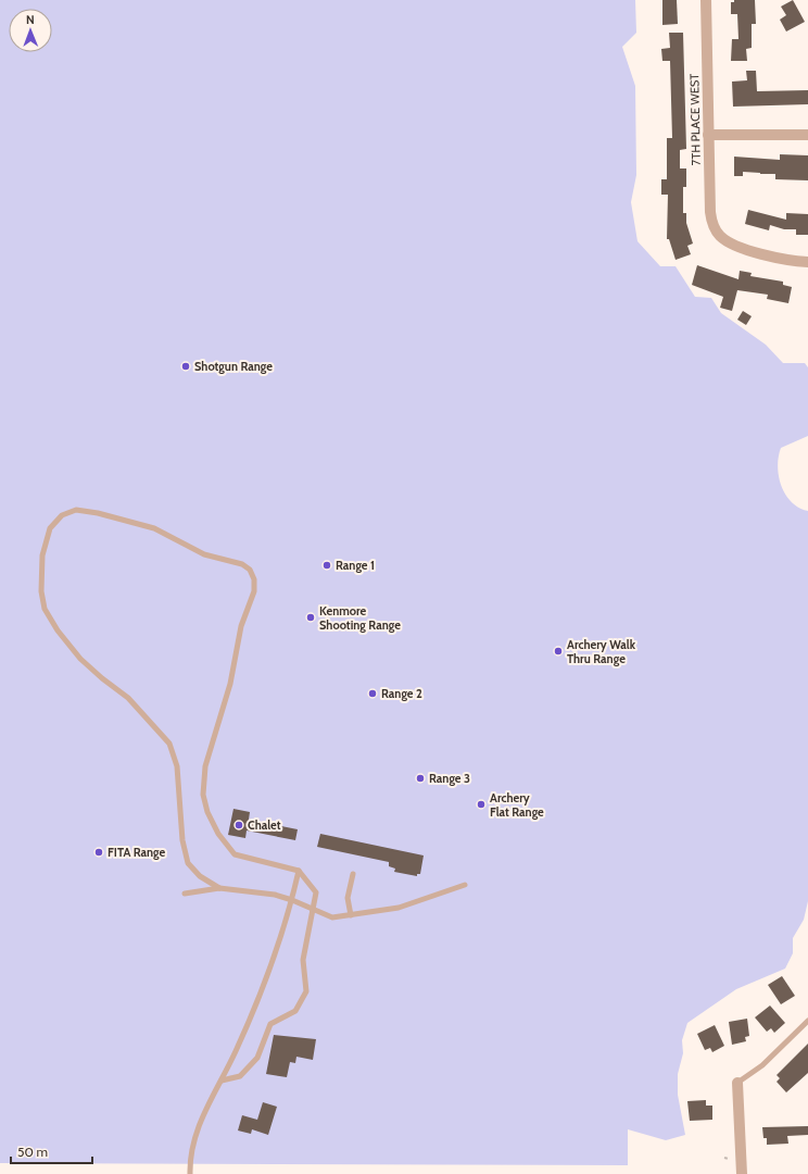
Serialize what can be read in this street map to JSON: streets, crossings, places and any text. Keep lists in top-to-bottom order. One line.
{"streets":{"street":["7TH PLACE WEST"]},"places":["Shotgun Range","Range 1","Kenmore Shooting Range","Archery Walk Thru Range","Range 2","Range 3","Archery Flat Range","Chalet","FITA Range"],"scale_bar":"50 m","north":"top"}
